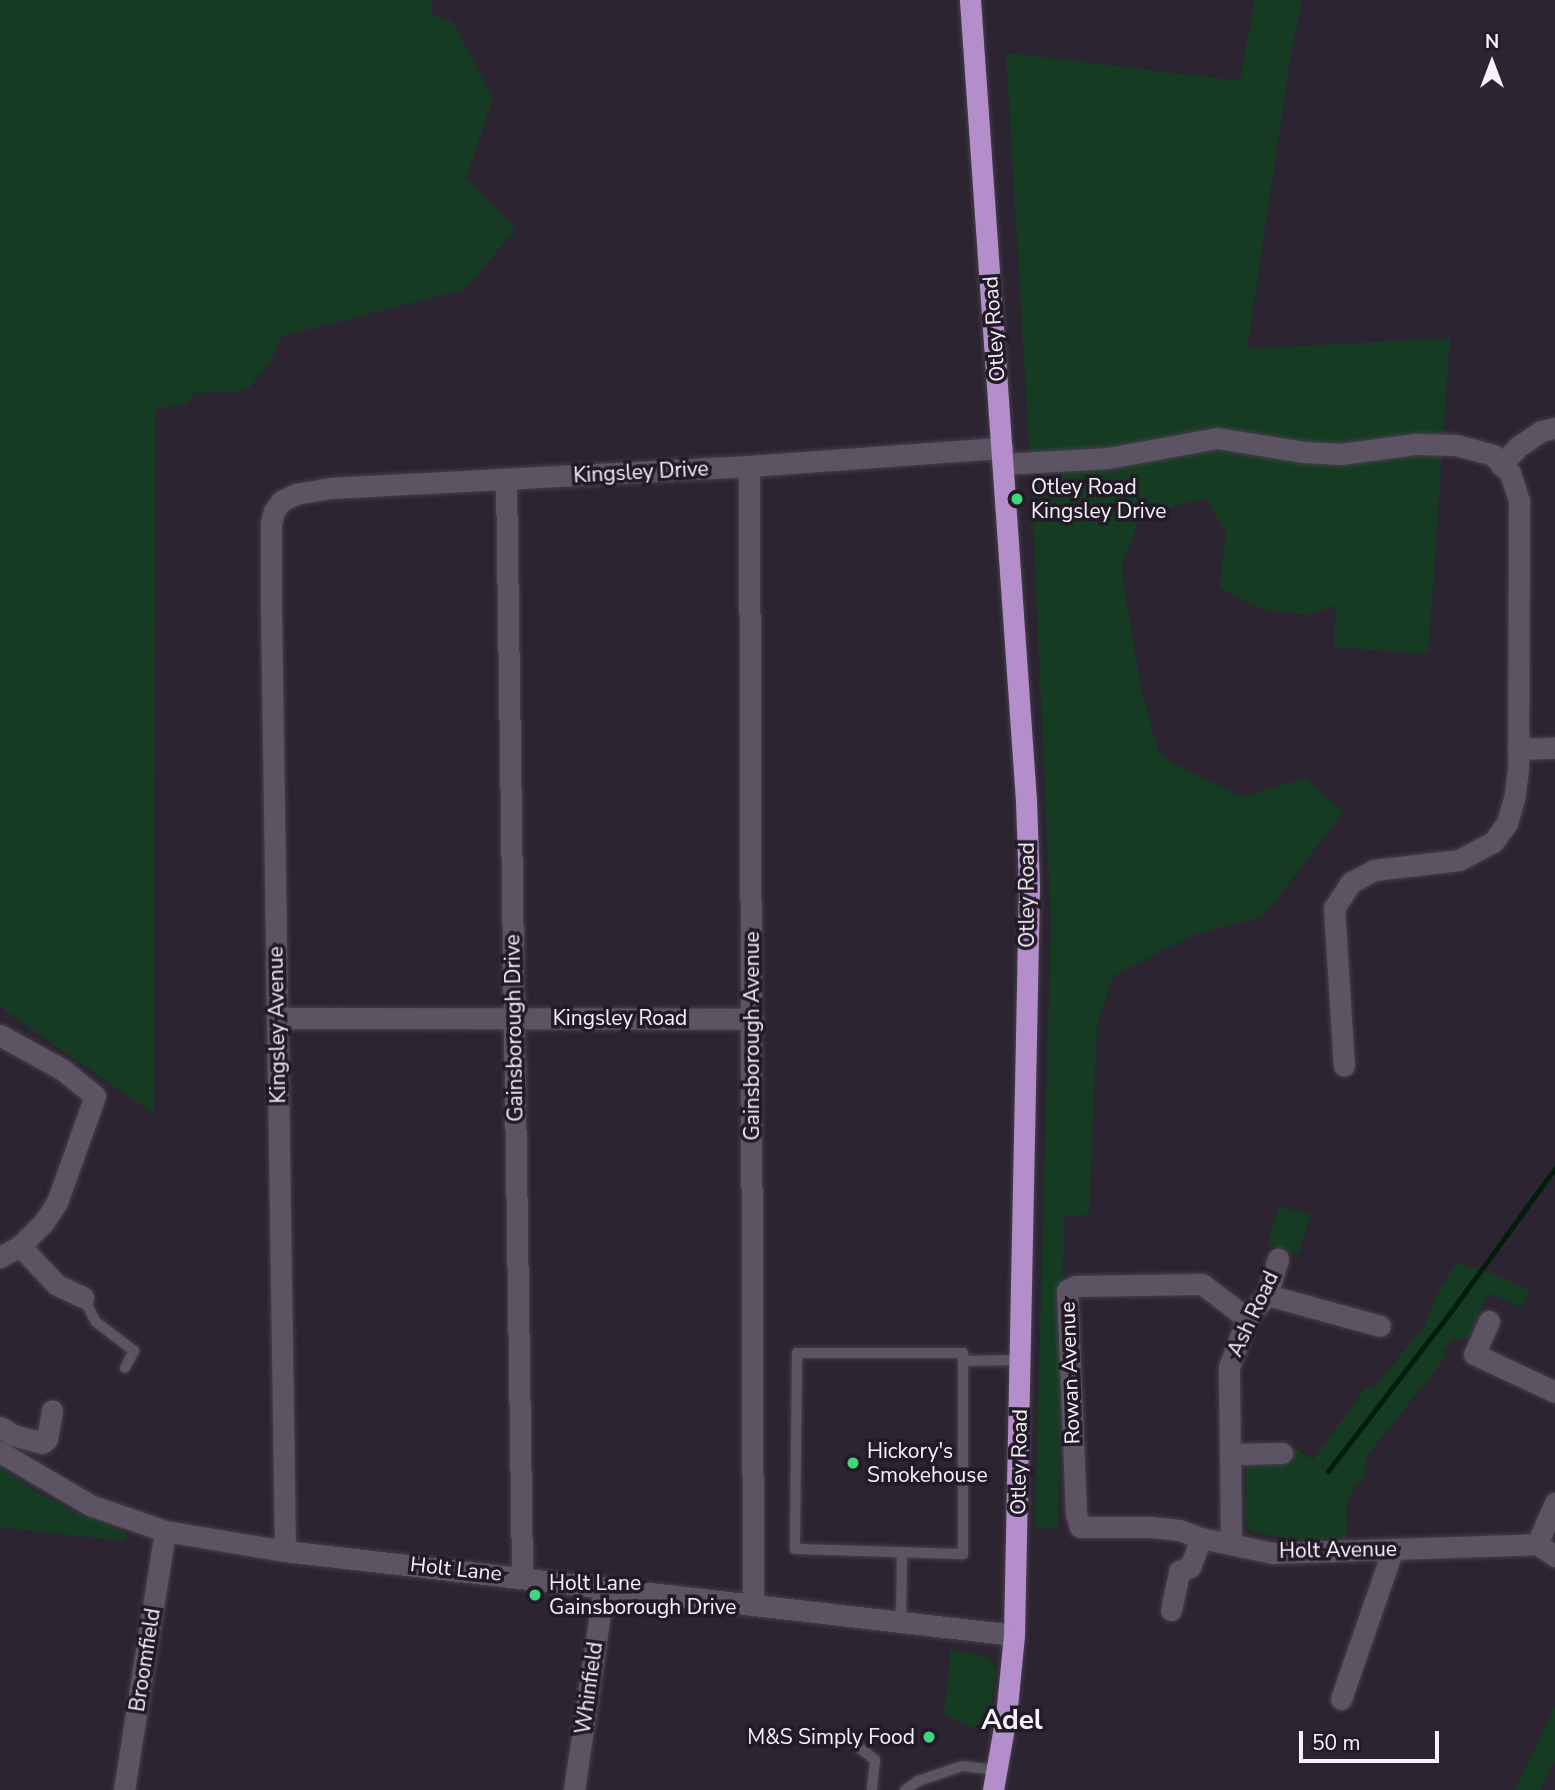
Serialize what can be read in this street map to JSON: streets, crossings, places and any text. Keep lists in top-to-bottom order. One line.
{"streets":{"highway":["Otley Road"],"street":["Kingsley Drive","Kingsley Road","Kingsley Avenue","Gainsborough Drive","Gainsborough Avenue","Ash Road","Rowan Avenue","Holt Avenue","Holt Lane","Broomfield","Whinfield"]},"crossings":[["Otley Road","Kingsley Drive"],["Otley Road","Holt Lane"],["Kingsley Drive","Kingsley Avenue"],["Kingsley Drive","Gainsborough Drive"],["Kingsley Drive","Gainsborough Avenue"],["Kingsley Road","Kingsley Avenue"],["Kingsley Road","Gainsborough Drive"],["Kingsley Road","Gainsborough Avenue"],["Kingsley Avenue","Holt Lane"],["Gainsborough Drive","Holt Lane"],["Gainsborough Avenue","Holt Lane"],["Ash Road","Rowan Avenue"],["Ash Road","Holt Avenue"],["Rowan Avenue","Holt Avenue"],["Holt Lane","Broomfield"],["Holt Lane","Whinfield"]],"districts":["Adel"],"places":["Otley Road Kingsley Drive","Hickory's Smokehouse","Holt Lane Gainsborough Drive","M&S Simply Food"],"scale_bar":"50 m","north":"top"}
